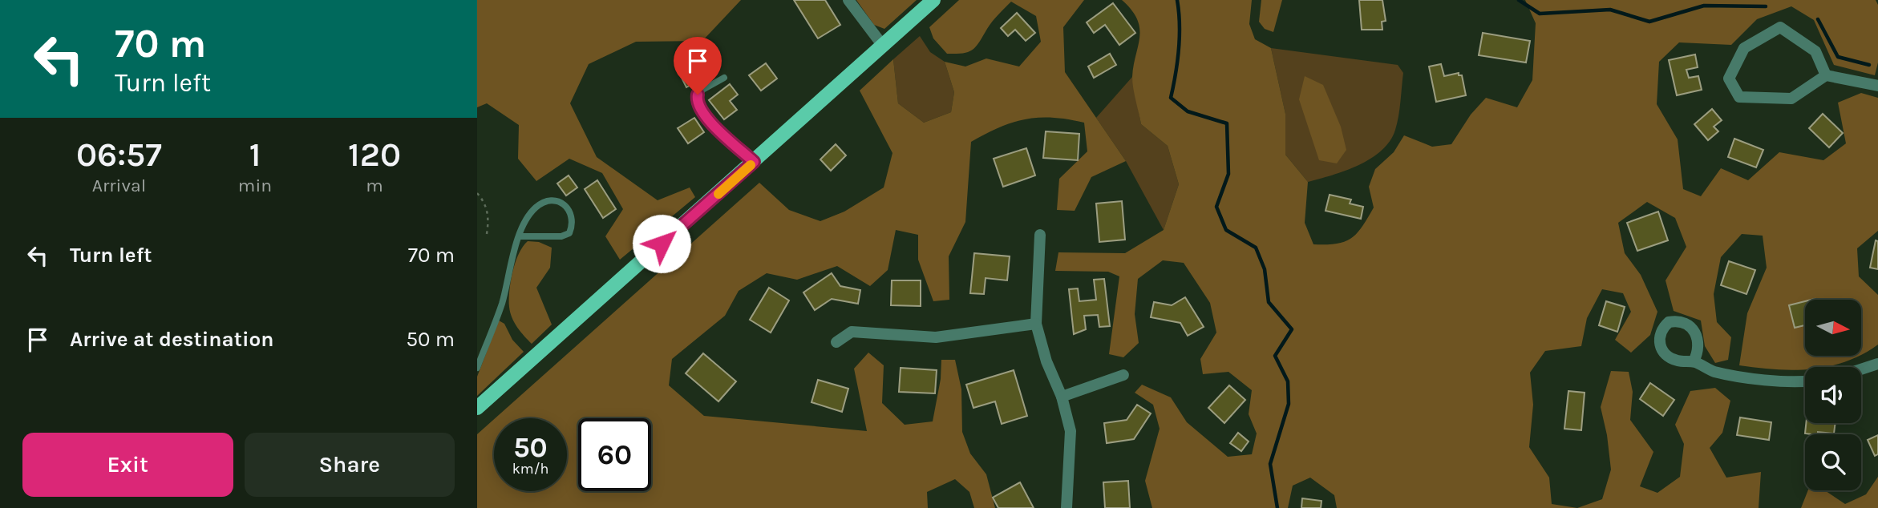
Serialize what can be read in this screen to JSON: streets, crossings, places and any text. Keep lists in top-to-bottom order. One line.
{"north":"right","page":{"turn":["70 m","Turn left"],"eta":["06:57","Arrival","1","min","120","m"],"list":[{"name":"Turn left","value":"70 m"},{"name":"Arrive at destination","value":"50 m"}],"speed":"50 km/h","limit":"60","buttons":["Exit","Share"]}}
